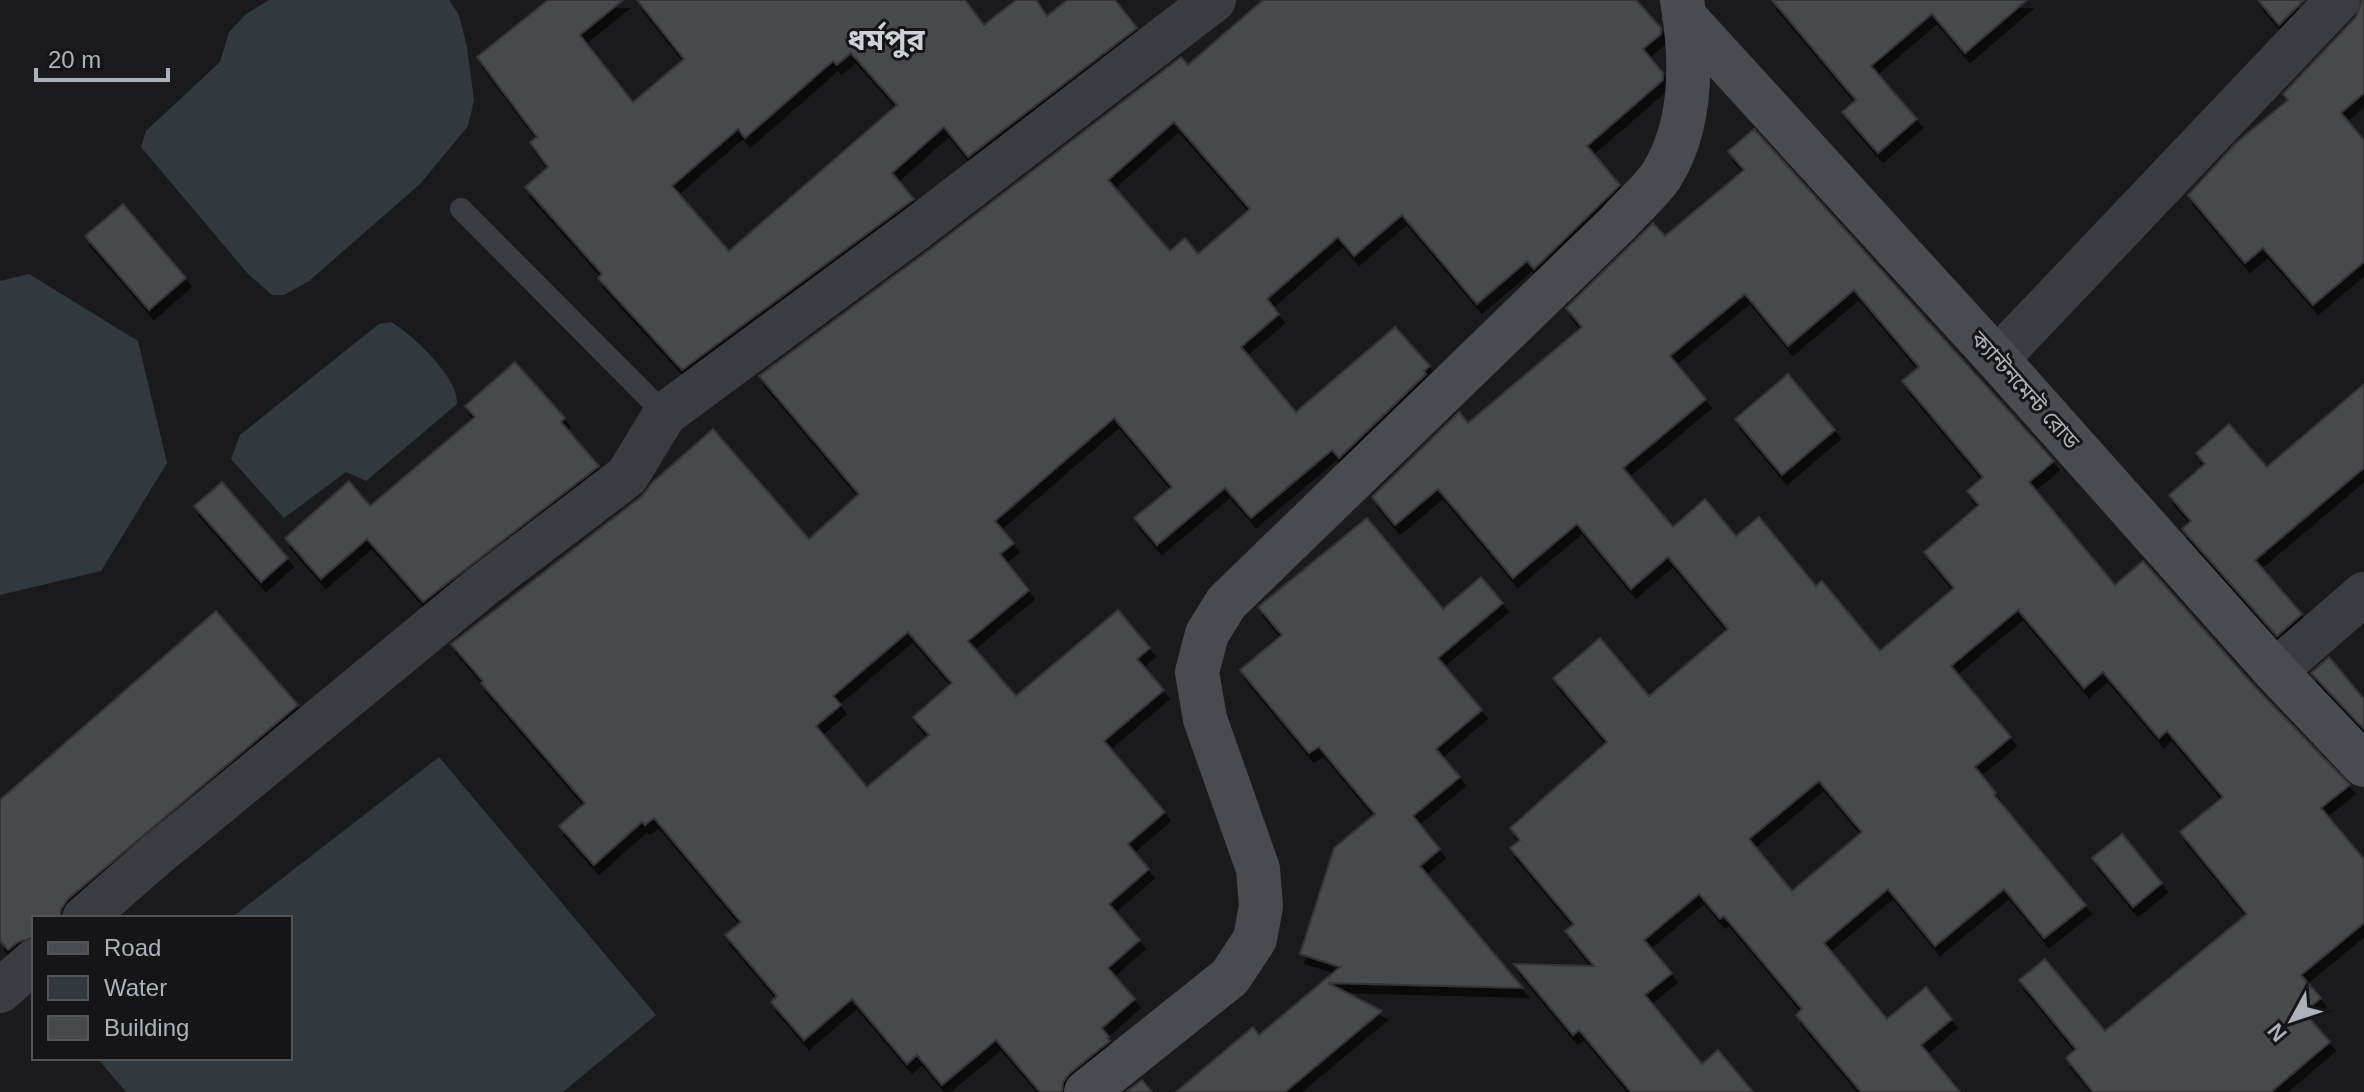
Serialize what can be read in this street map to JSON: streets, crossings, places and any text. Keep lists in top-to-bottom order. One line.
{"streets":{"main road":["ক্যান্টনমেন্ট রোড"]},"districts":["ধর্মপুর"],"legend":["Road","Water","Building"],"scale_bar":"20 m","north":"bottom left"}
